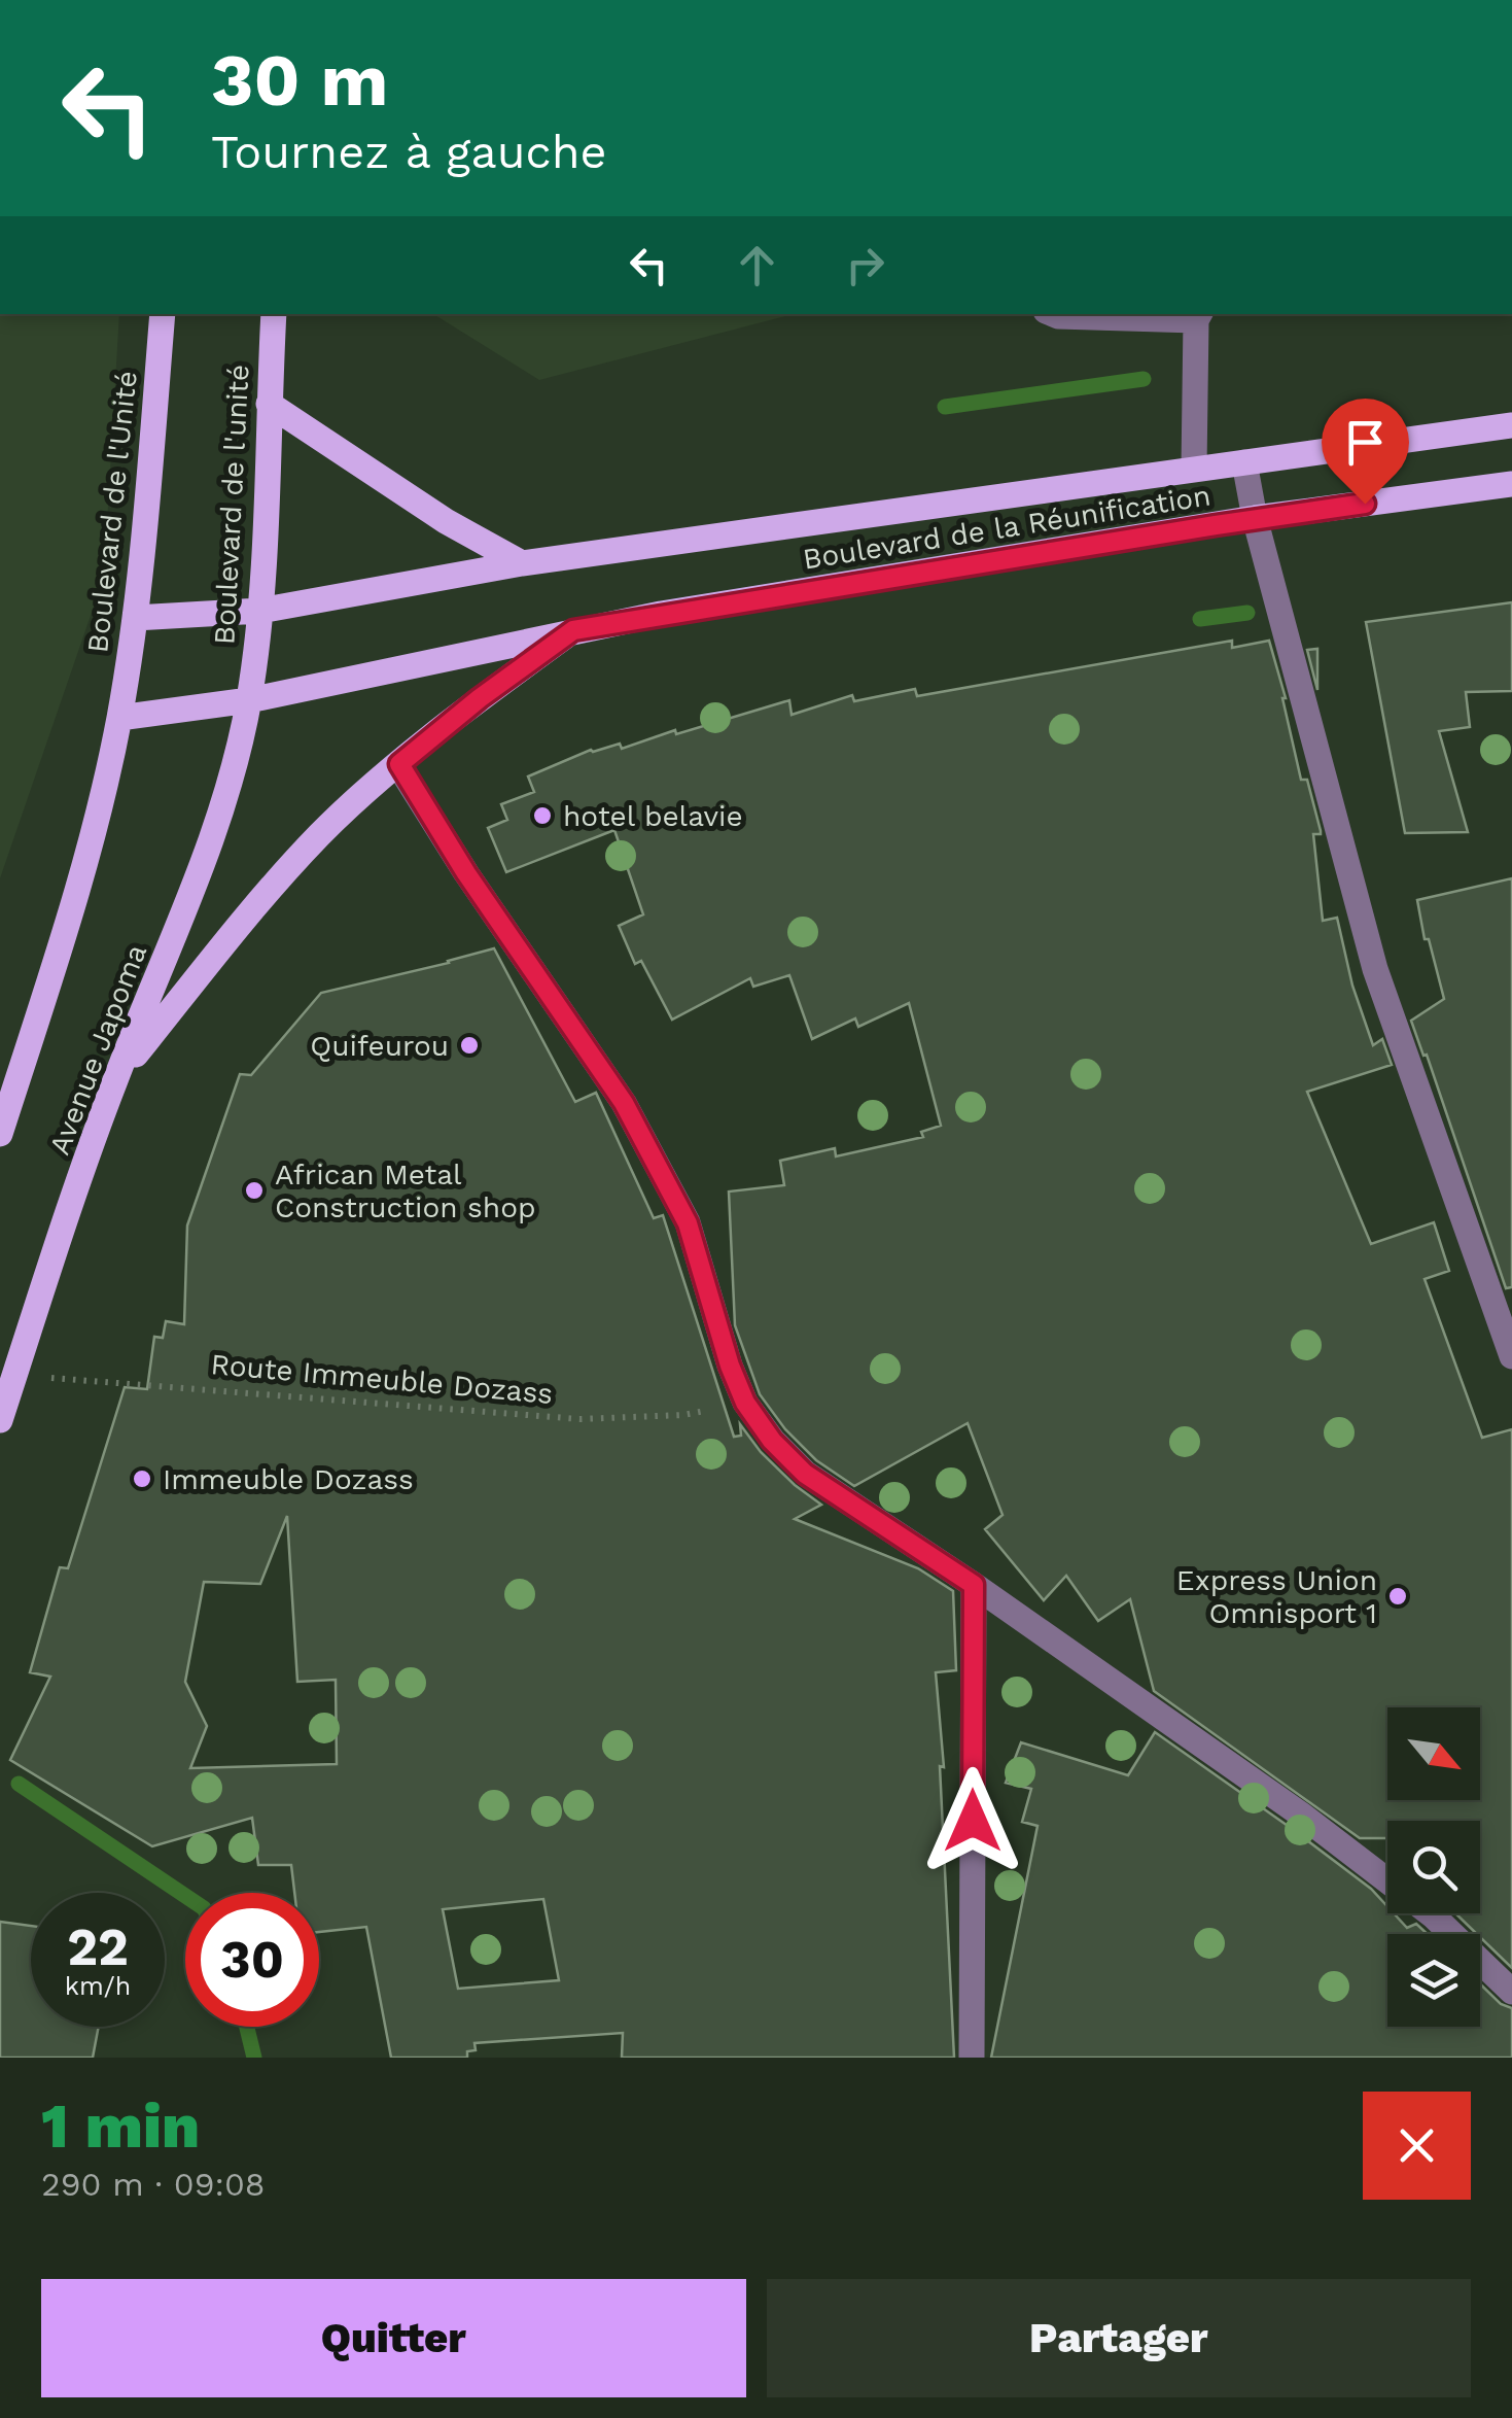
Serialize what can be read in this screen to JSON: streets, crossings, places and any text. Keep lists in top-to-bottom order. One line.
{"streets":{"main road":["Boulevard de l'unité","Boulevard de l'Unité","Boulevard de la Réunification","Avenue Japoma"],"path":["Route Immeuble Dozass"]},"crossings":[["Boulevard de l'unité","Boulevard de la Réunification"],["Boulevard de l'unité","Avenue Japoma"],["Boulevard de l'Unité","Boulevard de la Réunification"],["Boulevard de la Réunification","Avenue Japoma"],["Avenue Japoma","Route Immeuble Dozass"]],"places":["hotel belavie","Quifeurou","African Metal Construction shop","Immeuble Dozass","Express Union Omnisport 1"],"north":"bottom right","page":{"turn":["30 m","Tournez à gauche"],"speed":"22 km/h","limit":"30","heading":["1 min","290 m · 09:08"],"buttons":["Quitter","Partager"]}}
